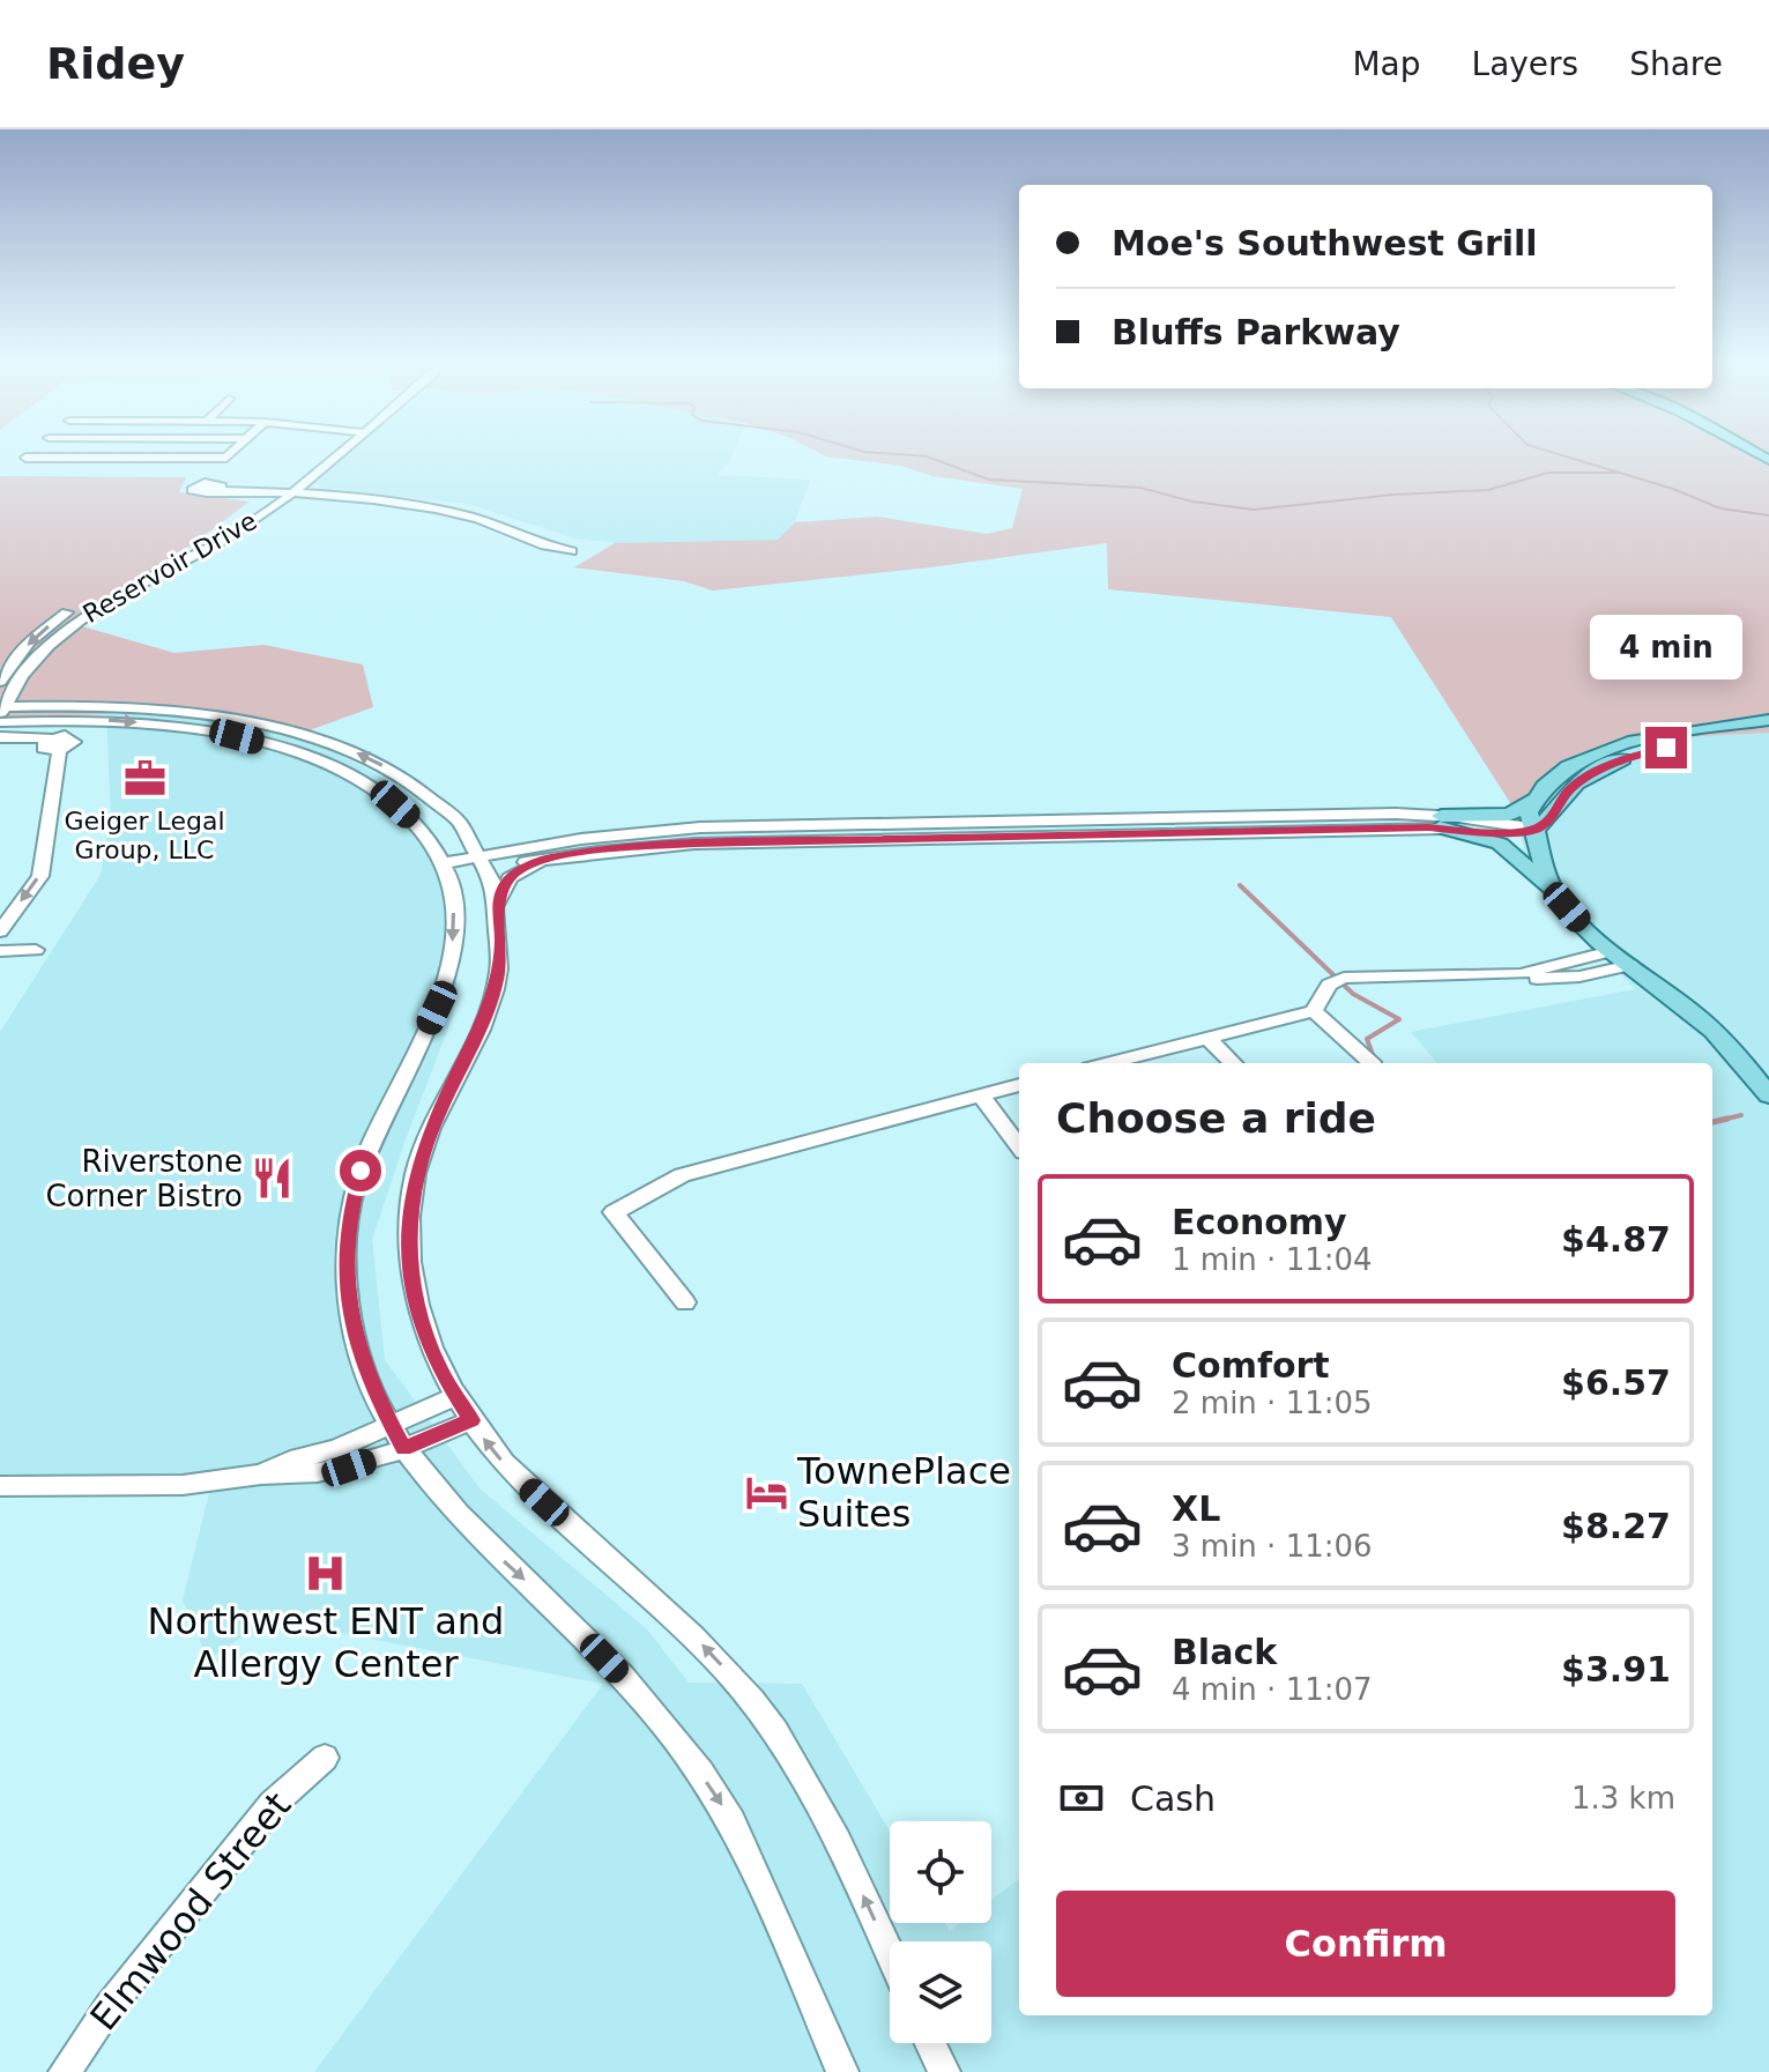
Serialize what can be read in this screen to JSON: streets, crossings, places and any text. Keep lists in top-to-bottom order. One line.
{"streets":{"street":["Reservoir Drive","Elmwood Street"]},"places":{"office":["Geiger Legal Group, LLC"],"restaurant":["Riverstone Corner Bistro"],"hotel":["TownePlace Suites"],"hospital":["Northwest ENT and Allergy Center"]},"page":{"header":"Ridey","nav":["Map","Layers","Share"],"banner":["Moe's Southwest Grill","Bluffs Parkway"],"bubble":"4 min","heading":"Choose a ride","list":[{"name":"Economy","note":"1 min · 11:04","value":"$4.87"},{"name":"Comfort","note":"2 min · 11:05","value":"$6.57"},{"name":"XL","note":"3 min · 11:06","value":"$8.27"},{"name":"Black","note":"4 min · 11:07","value":"$3.91"}],"pay":["Cash","1.3 km"],"buttons":"Confirm"}}
